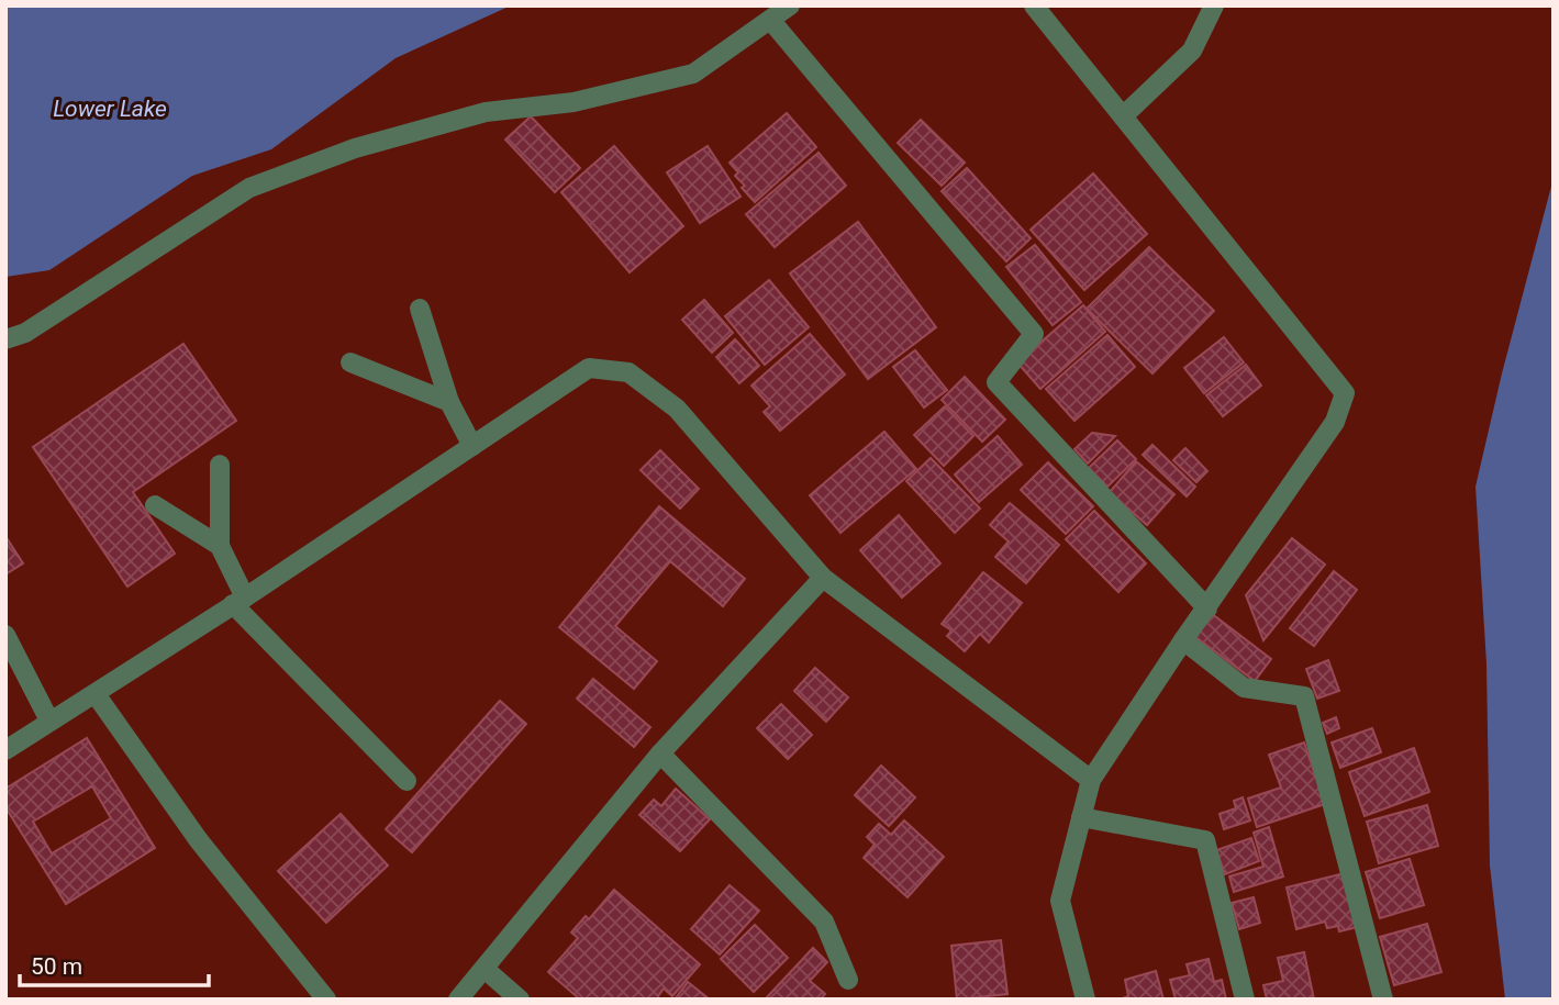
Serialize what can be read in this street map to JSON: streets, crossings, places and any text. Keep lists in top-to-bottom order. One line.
{"water":["Lower Lake"],"scale_bar":"50 m"}
